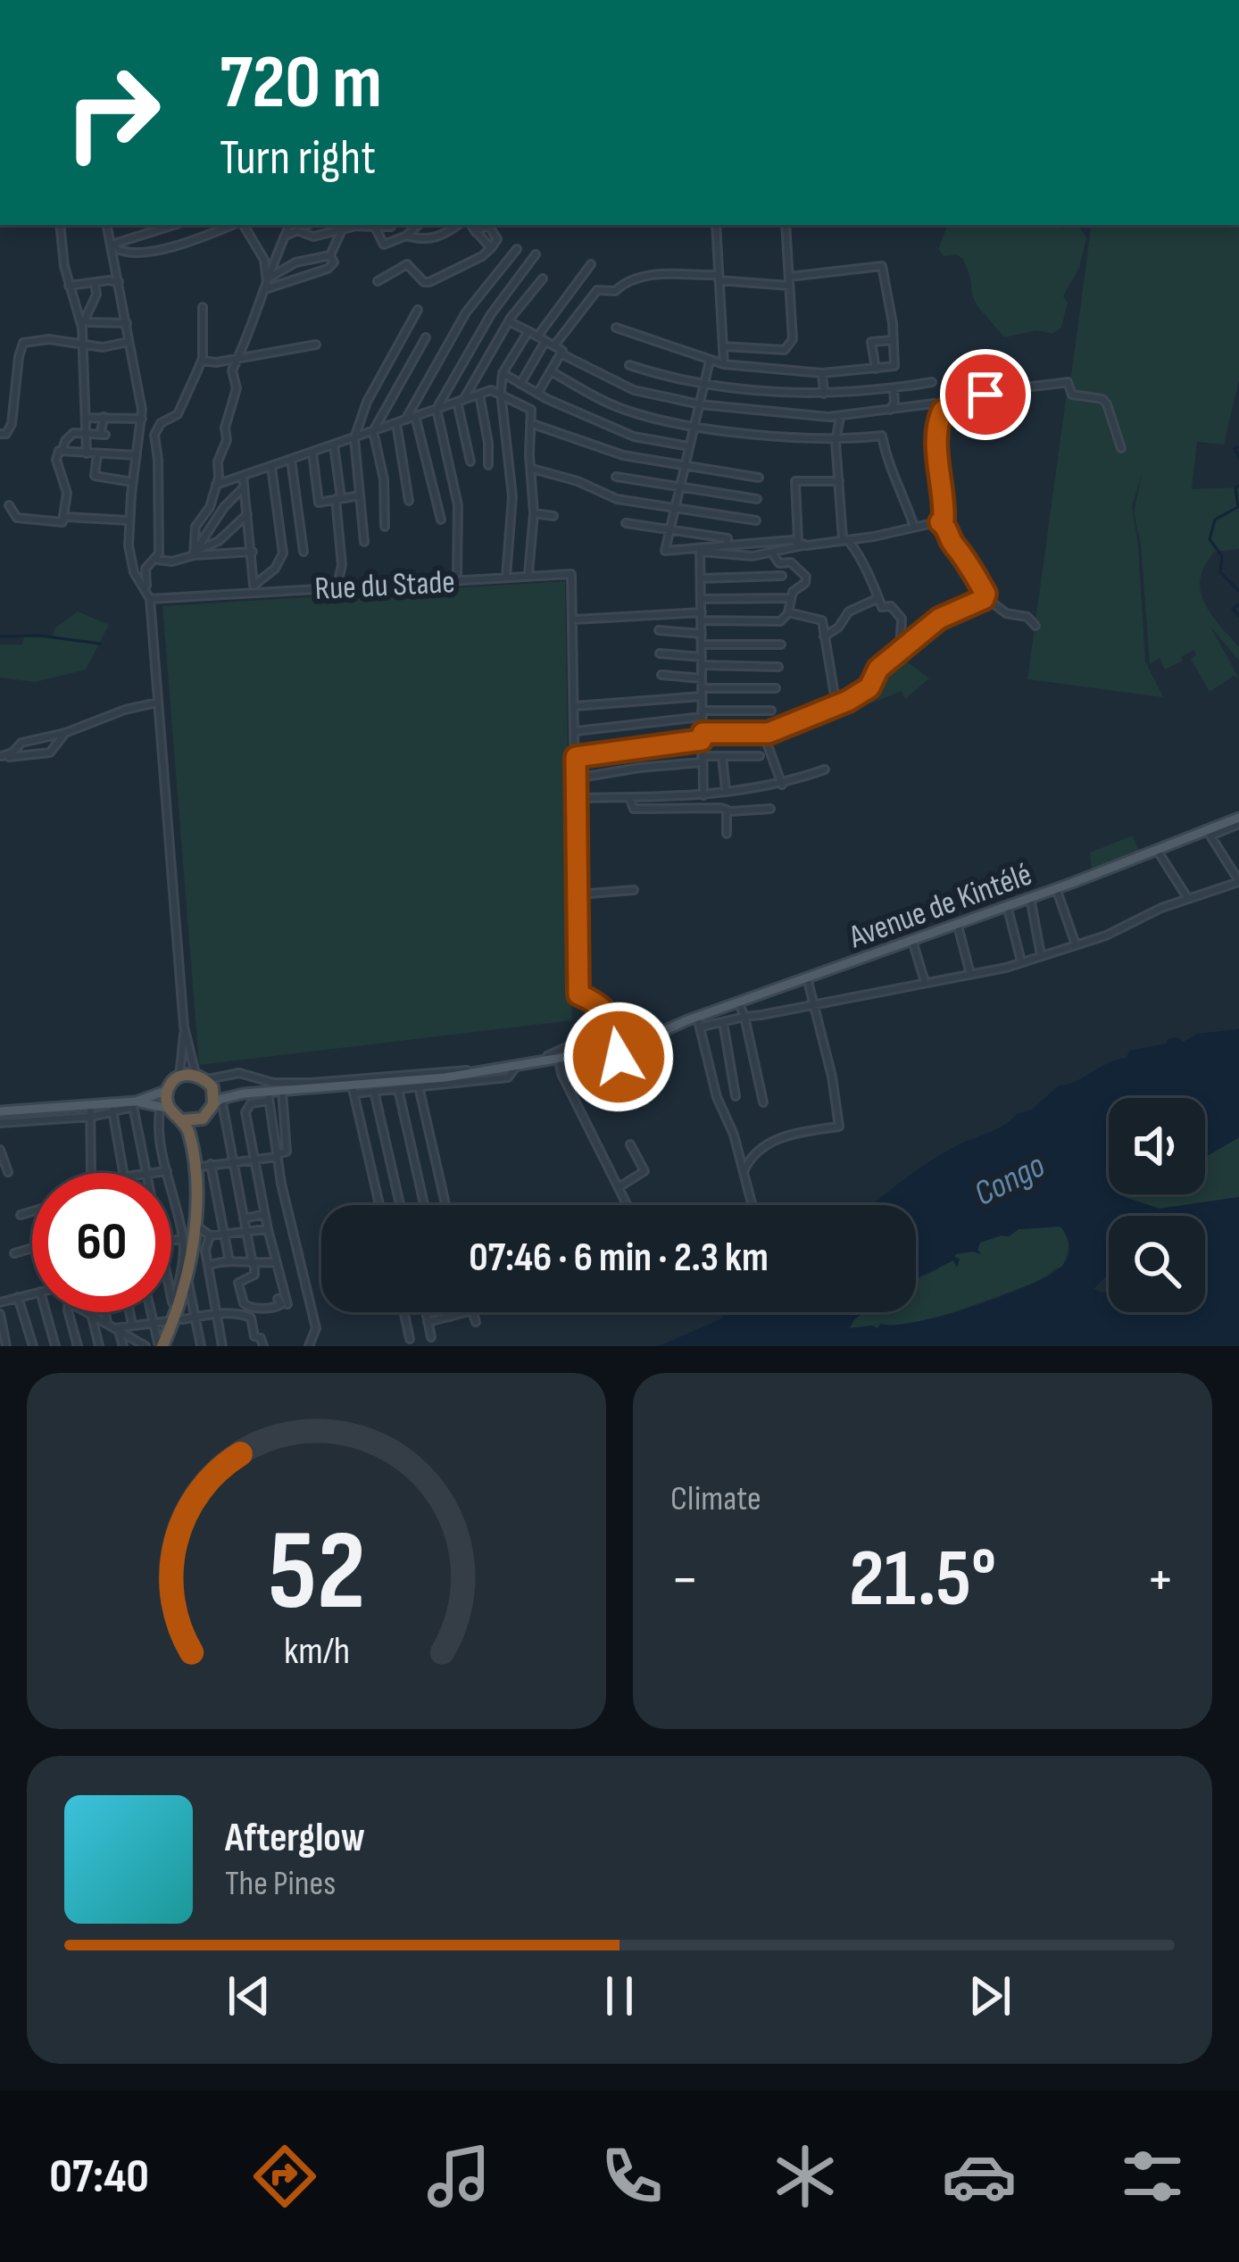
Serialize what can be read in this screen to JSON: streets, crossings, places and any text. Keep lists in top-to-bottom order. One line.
{"streets":{"main road":["Avenue de Kintélé"],"street":["Rue du Stade"]},"crossings":[["Rue du Stade","Avenue de Kintélé"]],"water":["Congo"],"page":{"turn":["720 m","Turn right"],"limit":"60","trip":"07:46 · 6 min · 2.3 km","tile":"Climate","heat":["−","21.5°","+"],"song":["Afterglow","The Pines"],"tabs":"07:40","gauge":["52","km/h"]}}
